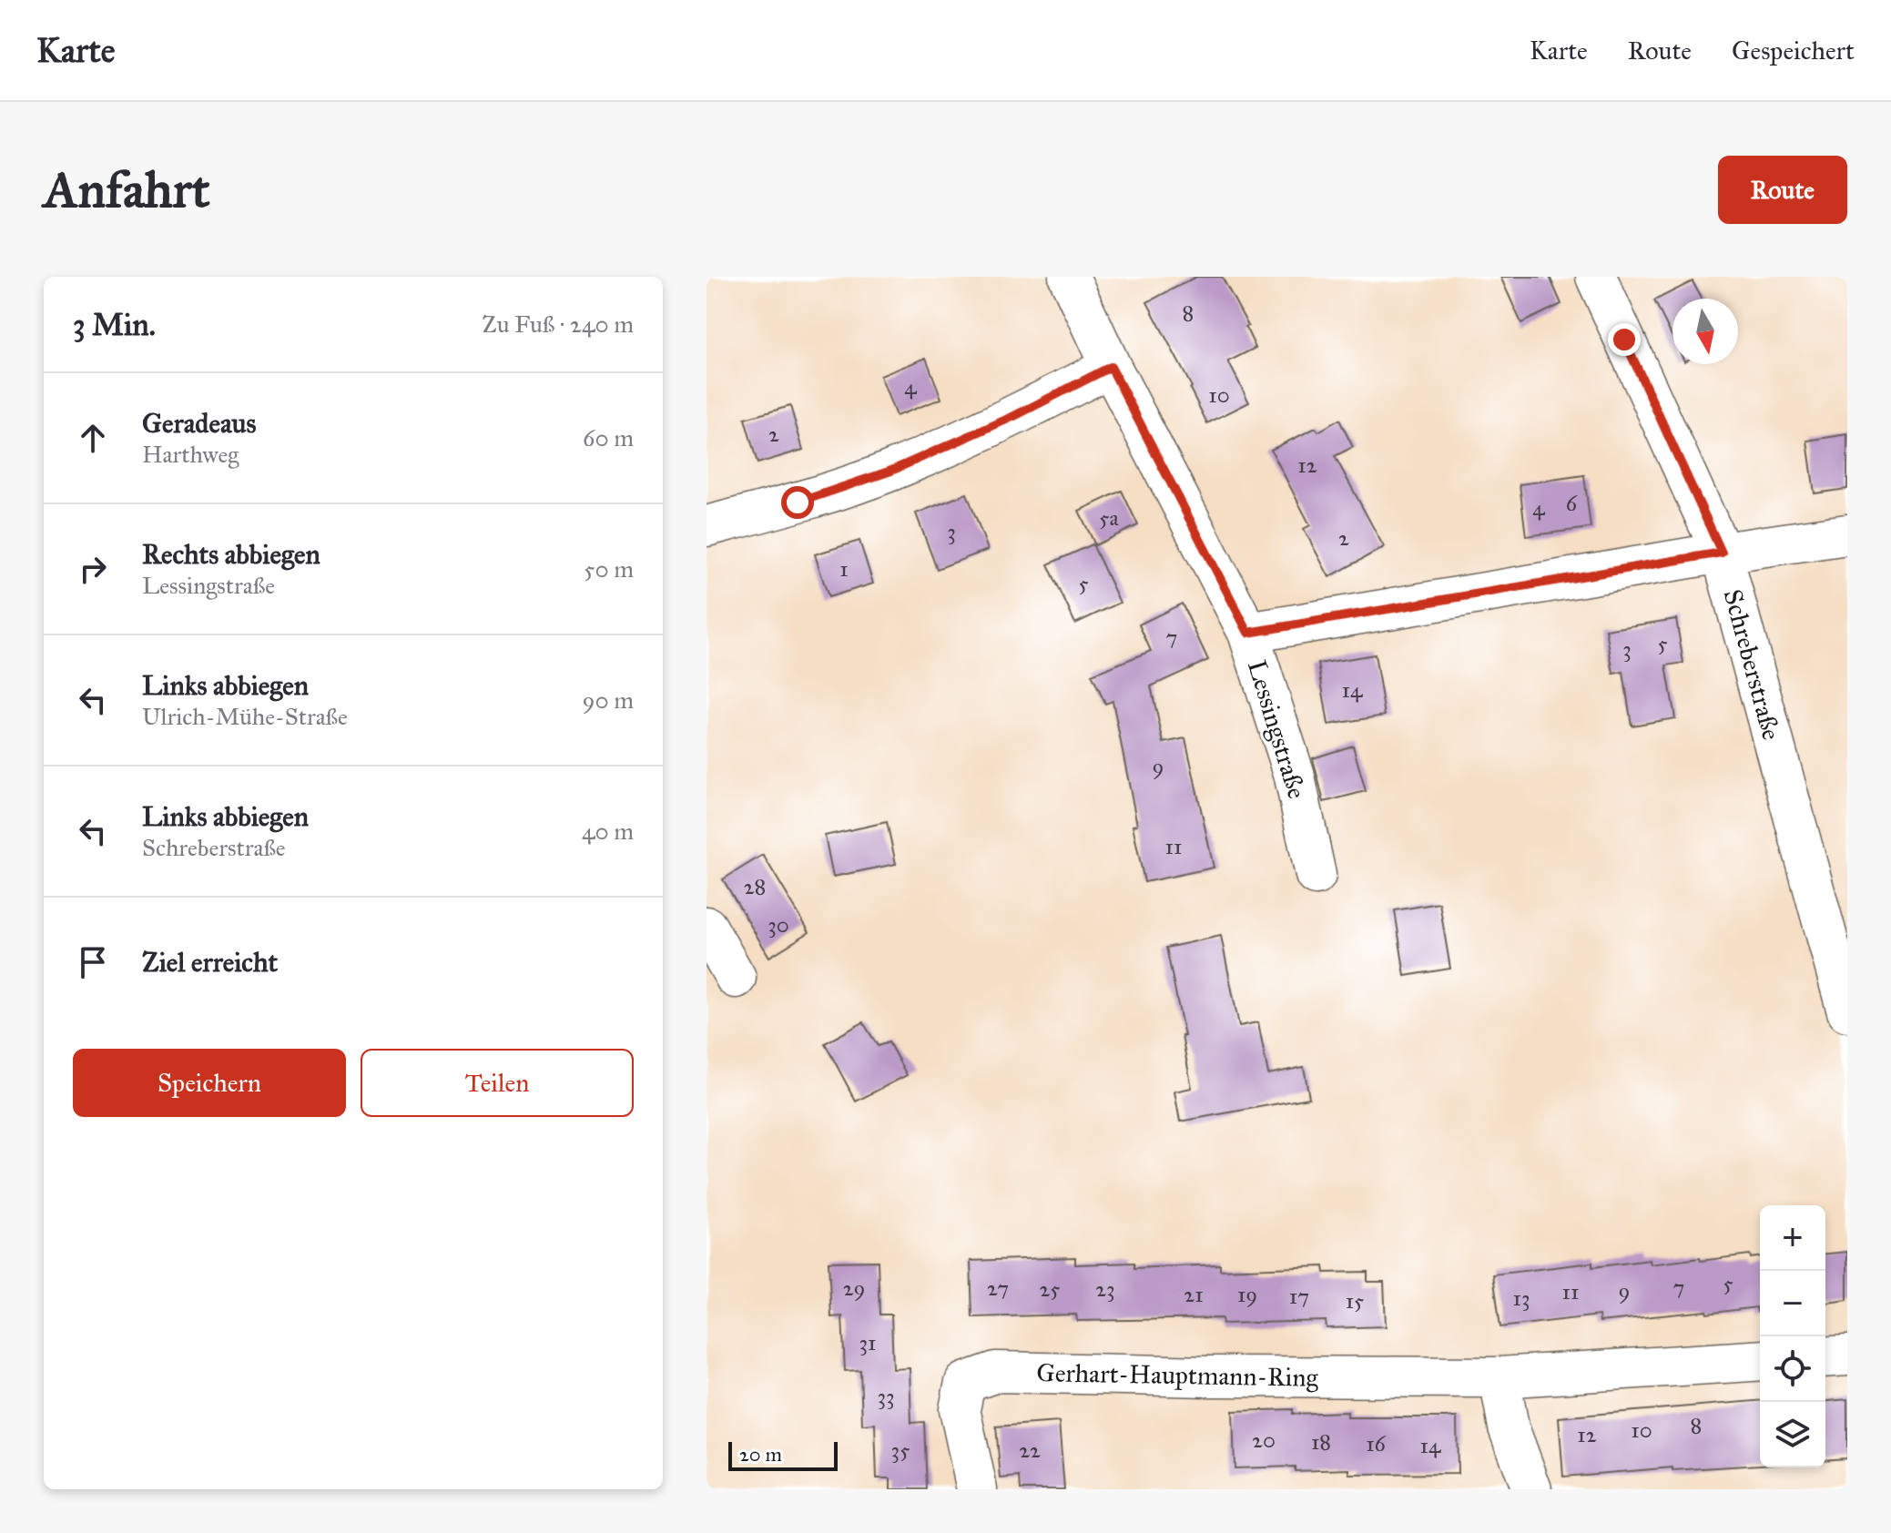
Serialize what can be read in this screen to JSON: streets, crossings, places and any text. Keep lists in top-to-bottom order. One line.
{"streets":{"street":["Schreberstraße","Lessingstraße","Gerhart-Hauptmann-Ring"]},"house_numbers":["8","4","10","2","12","6","4","5a","3","2","1","5","7","5","3","14","9","11","28","30","5","7","29","27","25","23","9","11","21","19","17","13","15","31","33","8","10","12","20","18","16","14","35","22"],"scale_bar":"20 m","north":"bottom","page":{"header":"Karte","nav":["Karte","Route","Gespeichert"],"buttons":["Route",["Speichern","Teilen"]],"title":"Anfahrt","heading":["3 Min.","Zu Fuß · 240 m"],"list":[["Geradeaus","Harthweg","60 m"],["Rechts abbiegen","Lessingstraße","50 m"],["Links abbiegen","Ulrich-Mühe-Straße","90 m"],["Links abbiegen","Schreberstraße","40 m"],"Ziel erreicht"],"map_buttons":["+","−"],"scale":"20 m"}}
